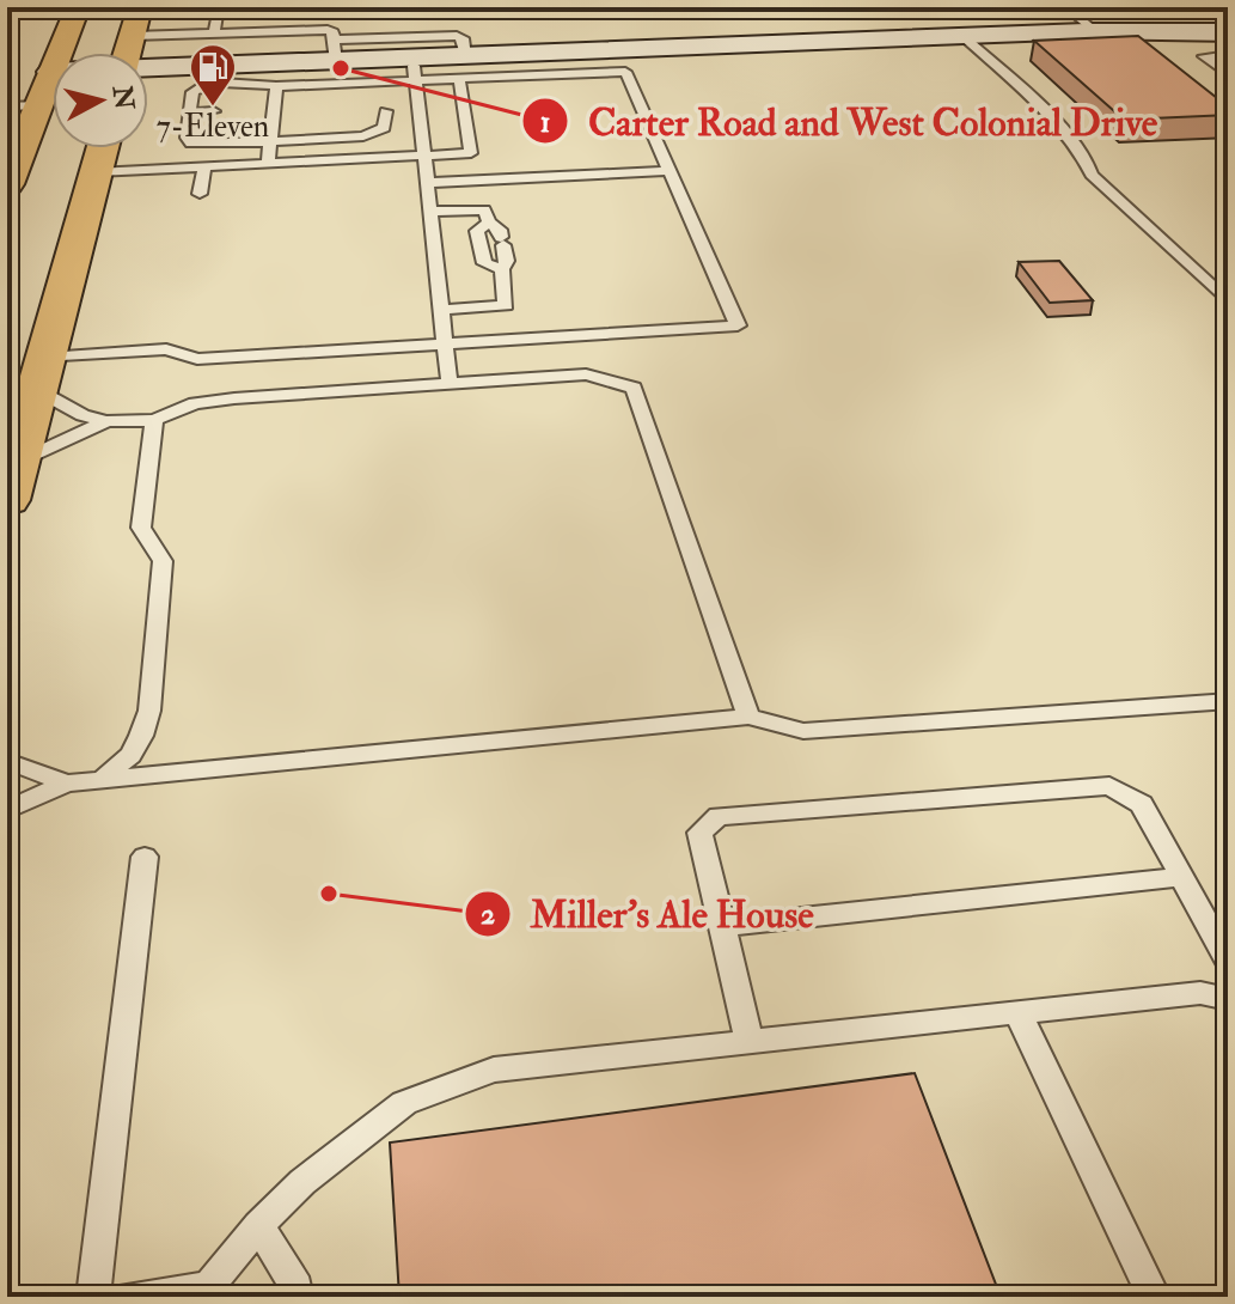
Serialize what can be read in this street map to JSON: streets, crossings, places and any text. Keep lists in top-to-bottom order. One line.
{"places":{"other":["Carter Road and West Colonial Drive","Miller's Ale House"],"fuel station":["7-Eleven"]},"north":"right"}
